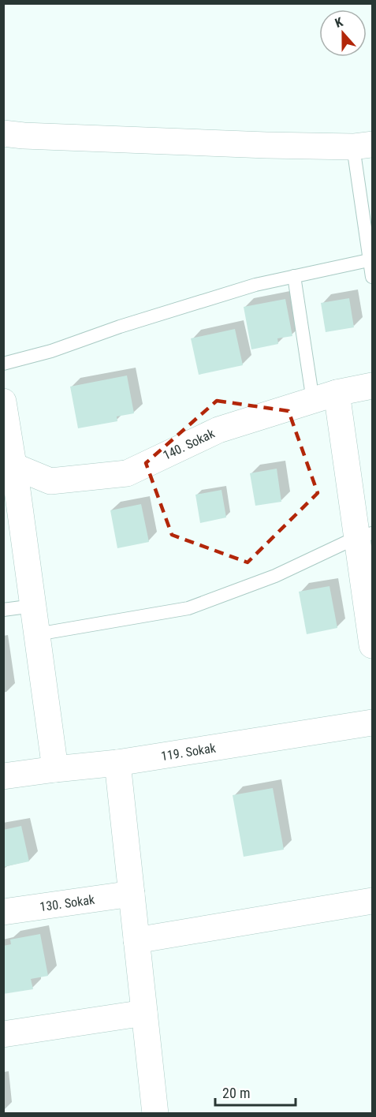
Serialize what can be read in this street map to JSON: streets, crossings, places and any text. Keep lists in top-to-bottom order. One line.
{"streets":{"street":["140. Sokak","119. Sokak","130. Sokak"]},"scale_bar":"20 m","north":"top"}
